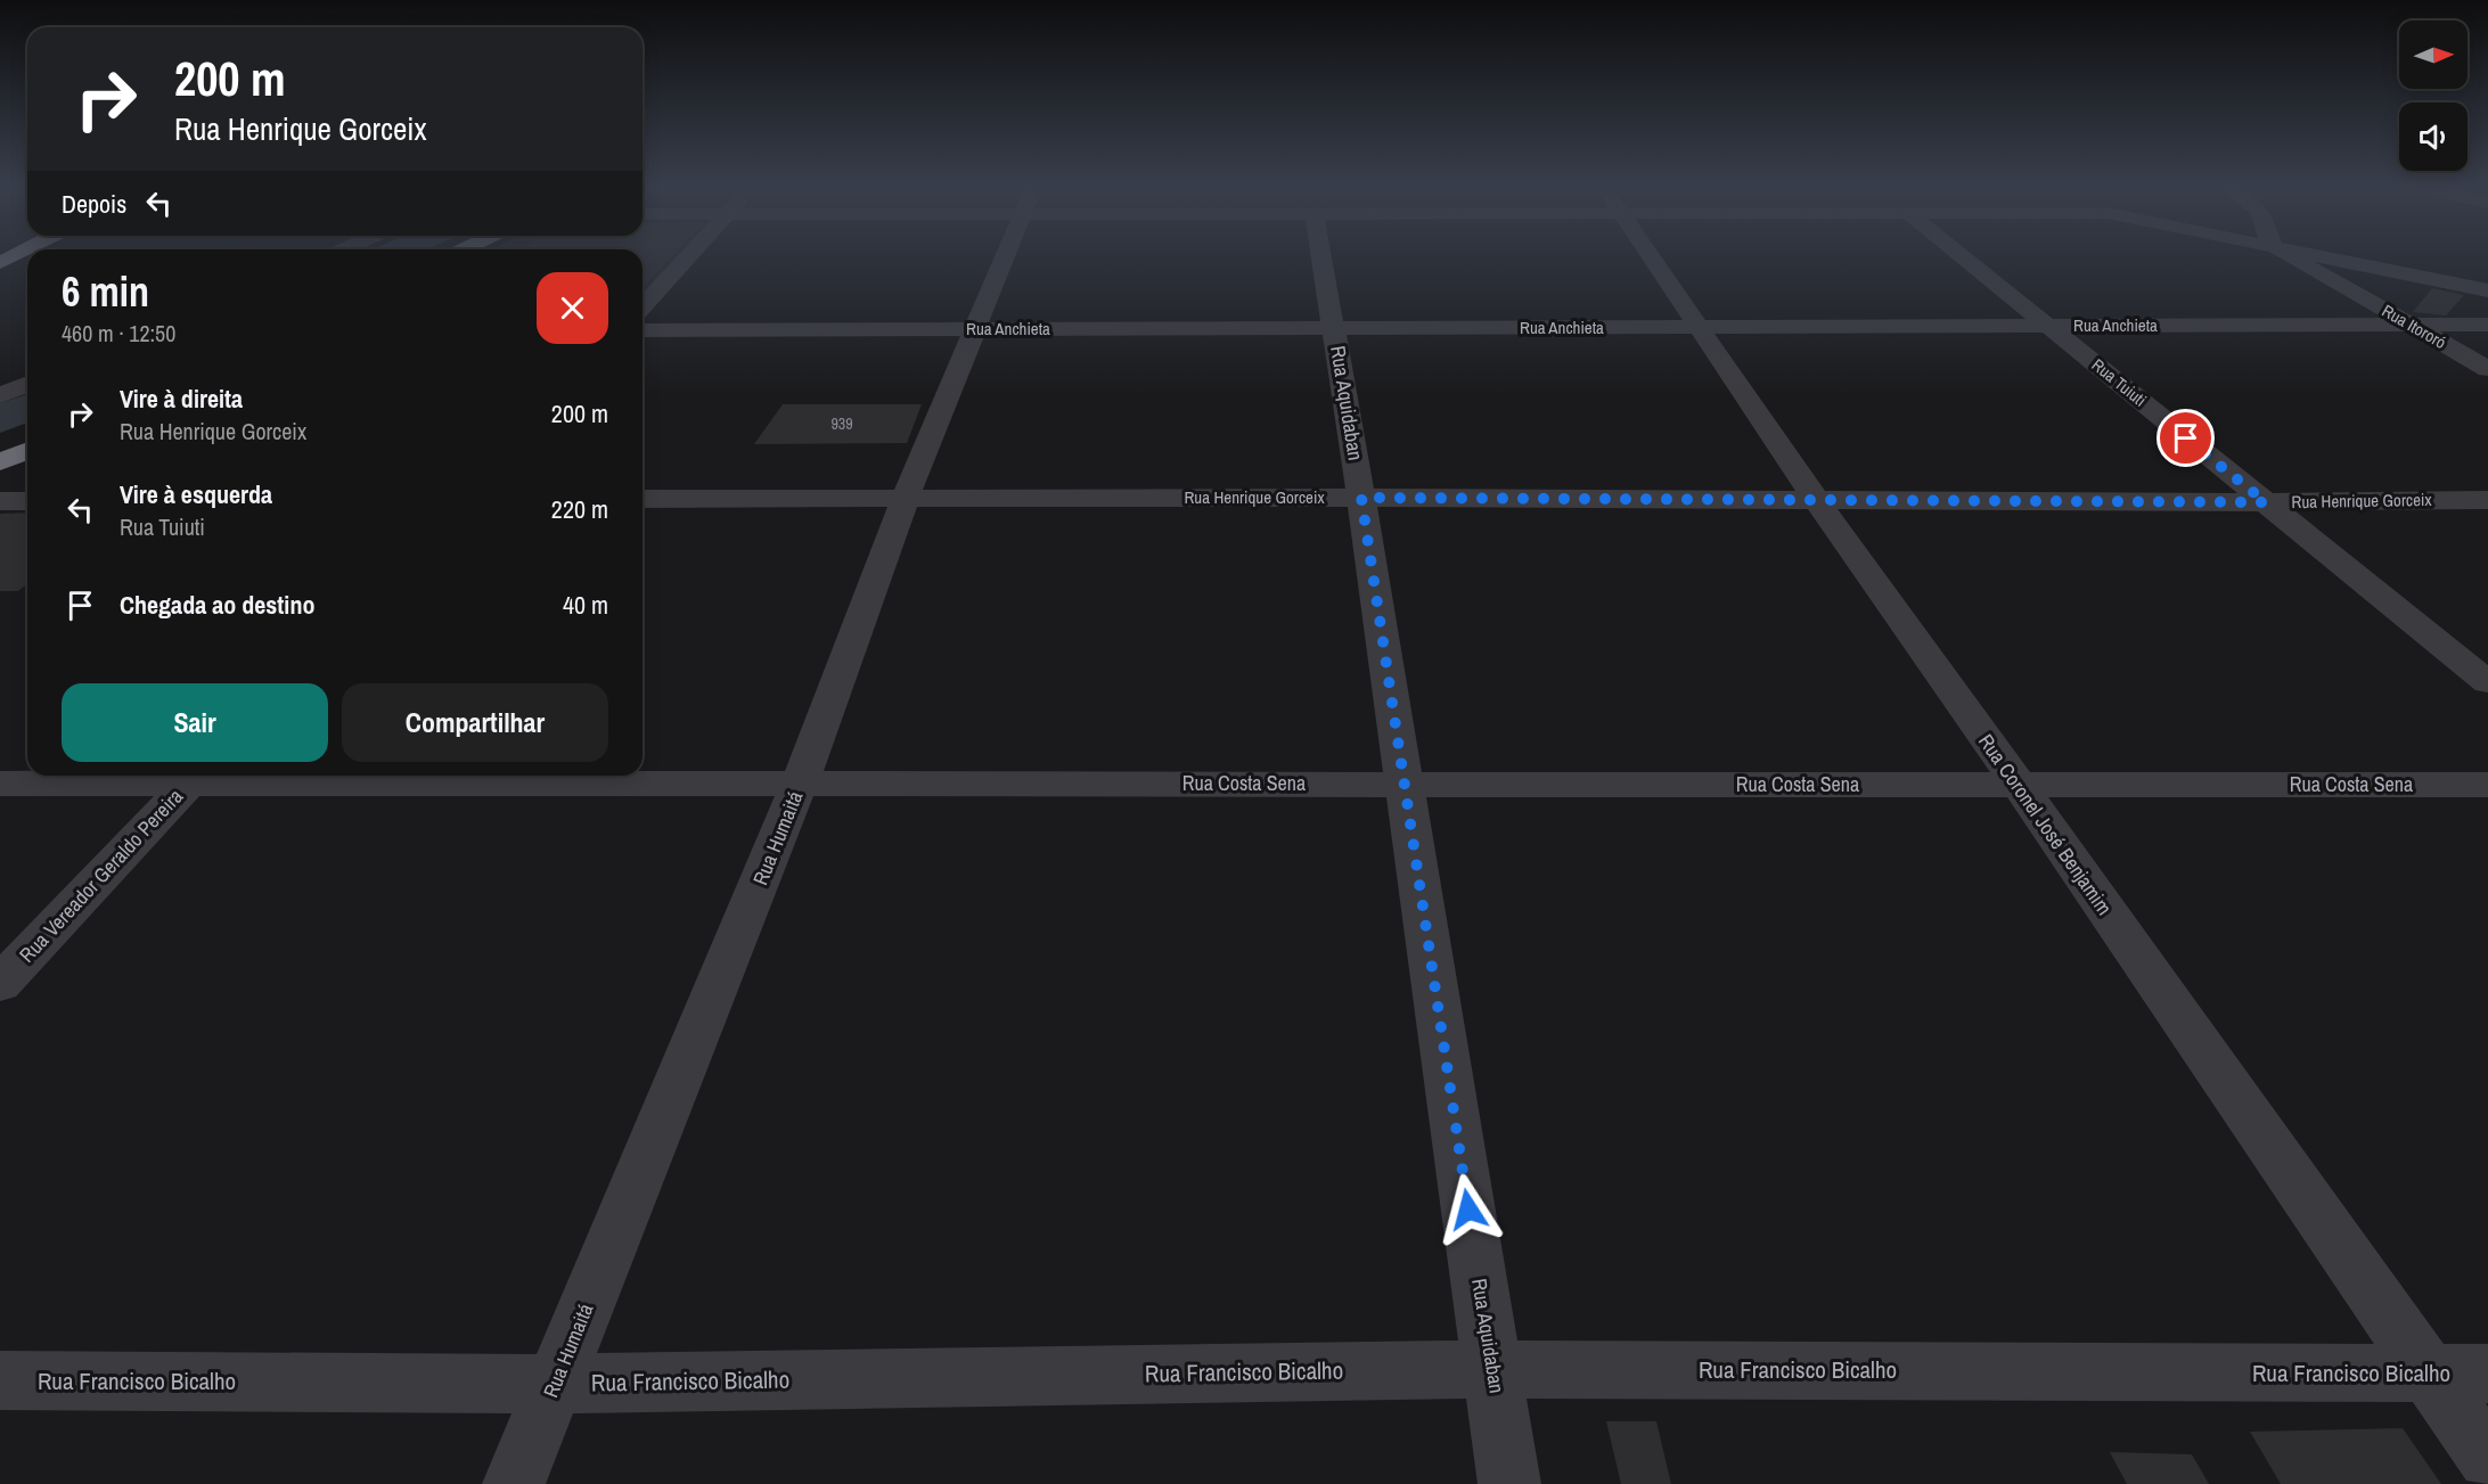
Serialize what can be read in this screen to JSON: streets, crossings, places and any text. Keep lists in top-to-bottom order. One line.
{"streets":{"street":["Rua Anchieta","Rua Itororó","Rua Tuiuti","Rua Aquidaban","Rua Henrique Gorceix","Rua Costa Sena","Rua Coronel José Benjamim","Rua Humaitá","Rua Vereador Geraldo Pereira","Rua Francisco Bicalho"]},"crossings":[["Rua Anchieta","Rua Itororó"],["Rua Anchieta","Rua Tuiuti"],["Rua Anchieta","Rua Aquidaban"],["Rua Anchieta","Rua Coronel José Benjamim"],["Rua Anchieta","Rua Humaitá"],["Rua Tuiuti","Rua Henrique Gorceix"],["Rua Aquidaban","Rua Henrique Gorceix"],["Rua Aquidaban","Rua Costa Sena"],["Rua Aquidaban","Rua Francisco Bicalho"],["Rua Henrique Gorceix","Rua Coronel José Benjamim"],["Rua Henrique Gorceix","Rua Humaitá"],["Rua Costa Sena","Rua Coronel José Benjamim"],["Rua Costa Sena","Rua Humaitá"],["Rua Costa Sena","Rua Vereador Geraldo Pereira"],["Rua Coronel José Benjamim","Rua Francisco Bicalho"],["Rua Humaitá","Rua Francisco Bicalho"]],"house_numbers":["939"],"north":"right","page":{"turn":["200 m","Rua Henrique Gorceix"],"then":"Depois","heading":["6 min","460 m · 12:50"],"list":[{"name":"Vire à direita","note":"Rua Henrique Gorceix","value":"200 m"},{"name":"Vire à esquerda","note":"Rua Tuiuti","value":"220 m"},{"name":"Chegada ao destino","value":"40 m"}],"buttons":["Sair","Compartilhar"]}}
